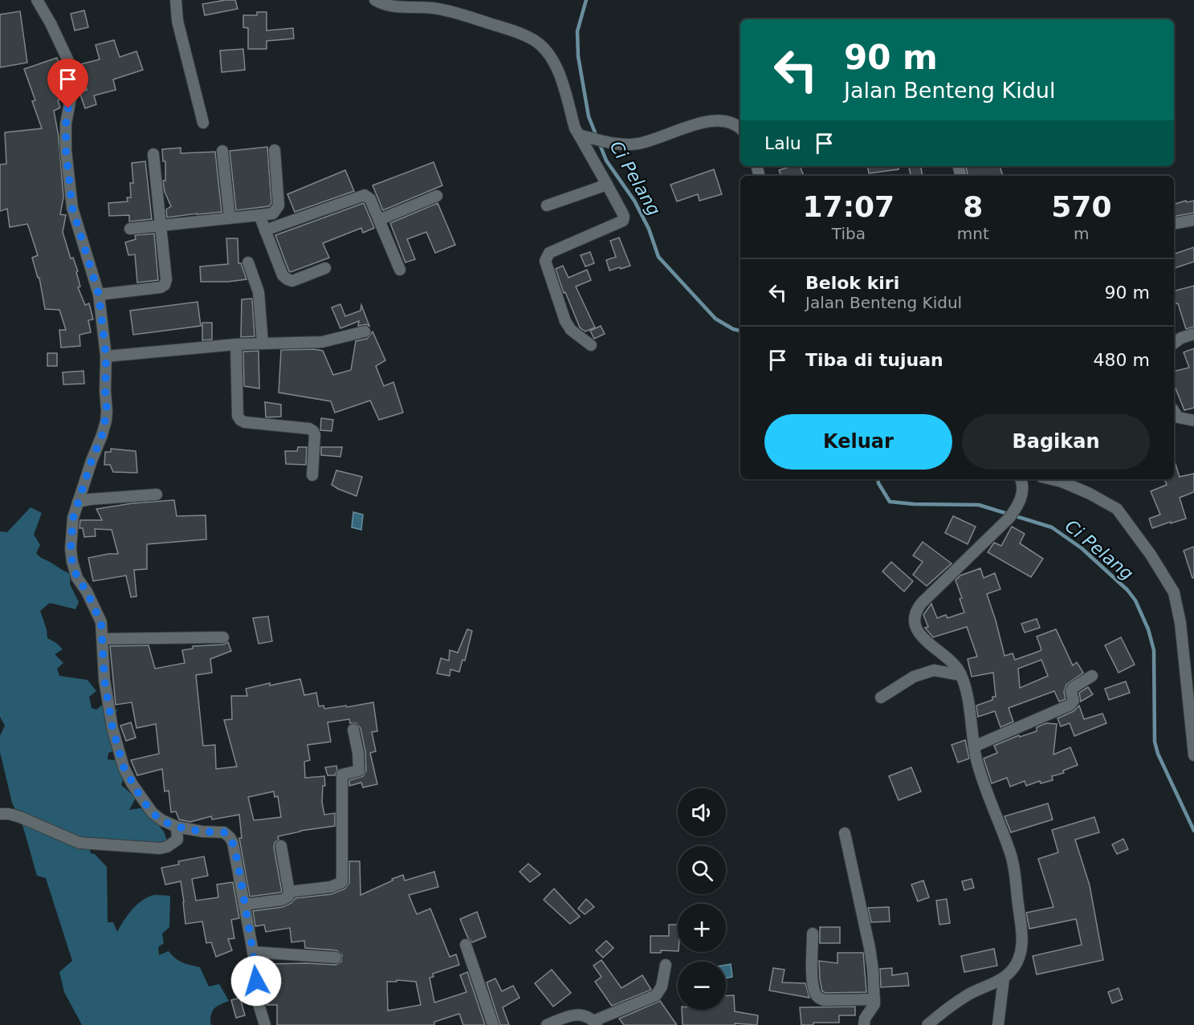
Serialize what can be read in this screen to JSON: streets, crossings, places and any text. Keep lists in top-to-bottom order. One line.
{"water":["Ci Pelang"],"page":{"turn":["90 m","Jalan Benteng Kidul"],"then":"Lalu","eta":["17:07","Tiba","8","mnt","570","m"],"list":[{"name":"Belok kiri","note":"Jalan Benteng Kidul","value":"90 m"},{"name":"Tiba di tujuan","value":"480 m"}],"buttons":["Keluar","Bagikan"],"map_buttons":["+","−"]}}
